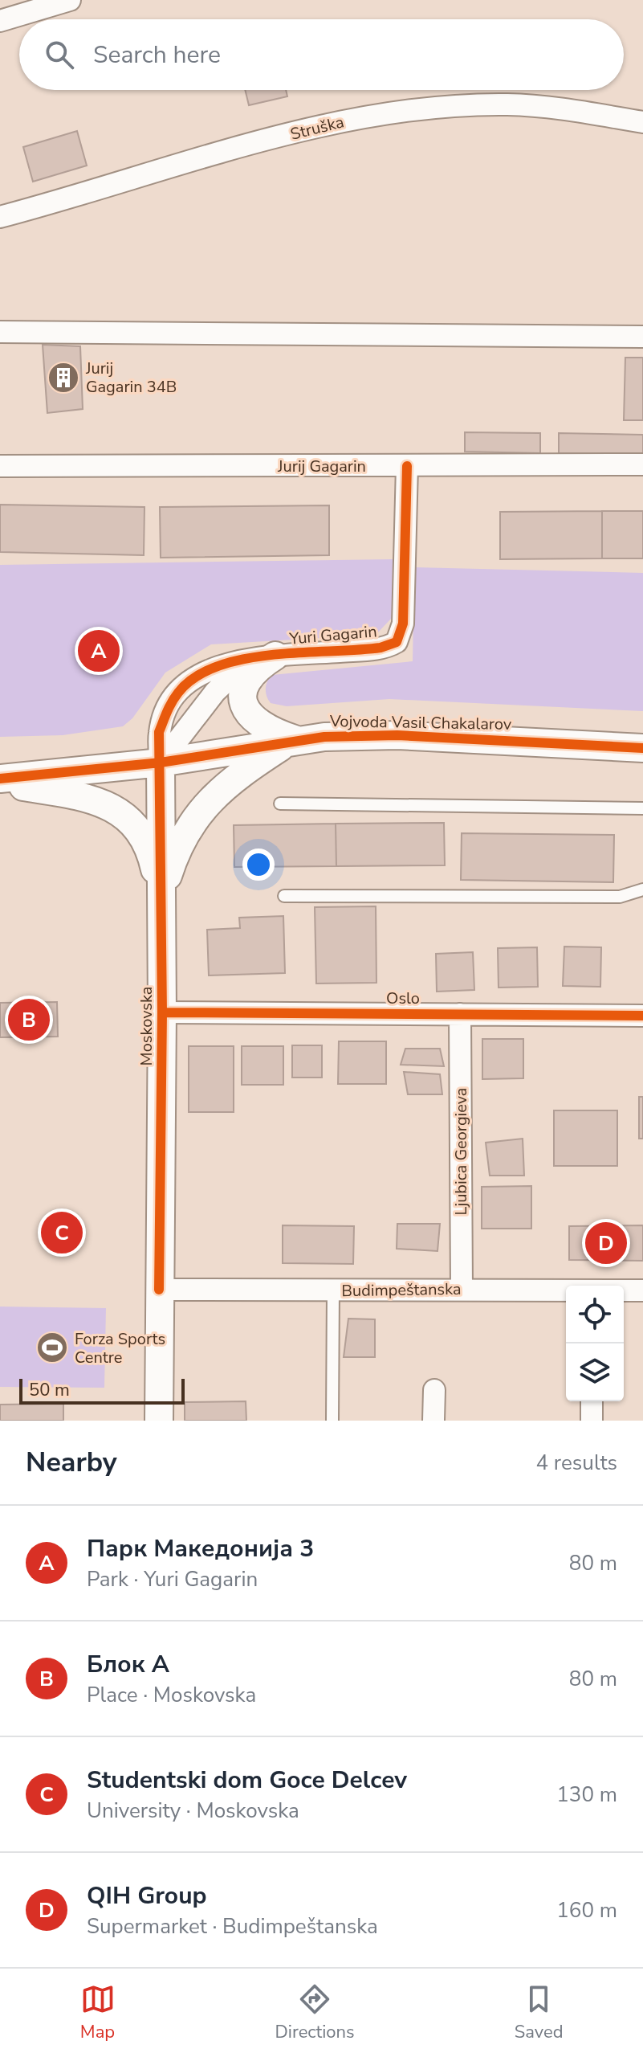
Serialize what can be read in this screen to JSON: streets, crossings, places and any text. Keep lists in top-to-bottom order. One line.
{"streets":{"street":["Struška","Jurij Gagarin","Yuri Gagarin","Vojvoda Vasil Chakalarov","Oslo","Moskovska","Ljubica Georgieva","Budimpeštanska"]},"crossings":[["Jurij Gagarin","Yuri Gagarin"],["Yuri Gagarin","Vojvoda Vasil Chakalarov"],["Yuri Gagarin","Moskovska"],["Vojvoda Vasil Chakalarov","Moskovska"],["Oslo","Moskovska"],["Oslo","Ljubica Georgieva"],["Moskovska","Budimpeštanska"],["Ljubica Georgieva","Budimpeštanska"]],"places":{"building":["Jurij Gagarin 34B"],"sports":["Forza Sports Centre"]},"scale_bar":"50 m","page":{"search":"Search here","pins":["A","B","C","D"],"scale":"50 m","heading":["Nearby","4 results"],"list":[{"mark":"A","name":"Парк Македонија 3","note":"Park · Yuri Gagarin","value":"80 m"},{"mark":"B","name":"Блок А","note":"Place · Moskovska","value":"80 m"},{"mark":"C","name":"Studentski dom Goce Delcev","note":"University · Moskovska","value":"130 m"},{"mark":"D","name":"QIH Group","note":"Supermarket · Budimpeštanska","value":"160 m"}],"nav":["Map","Directions","Saved"]}}
